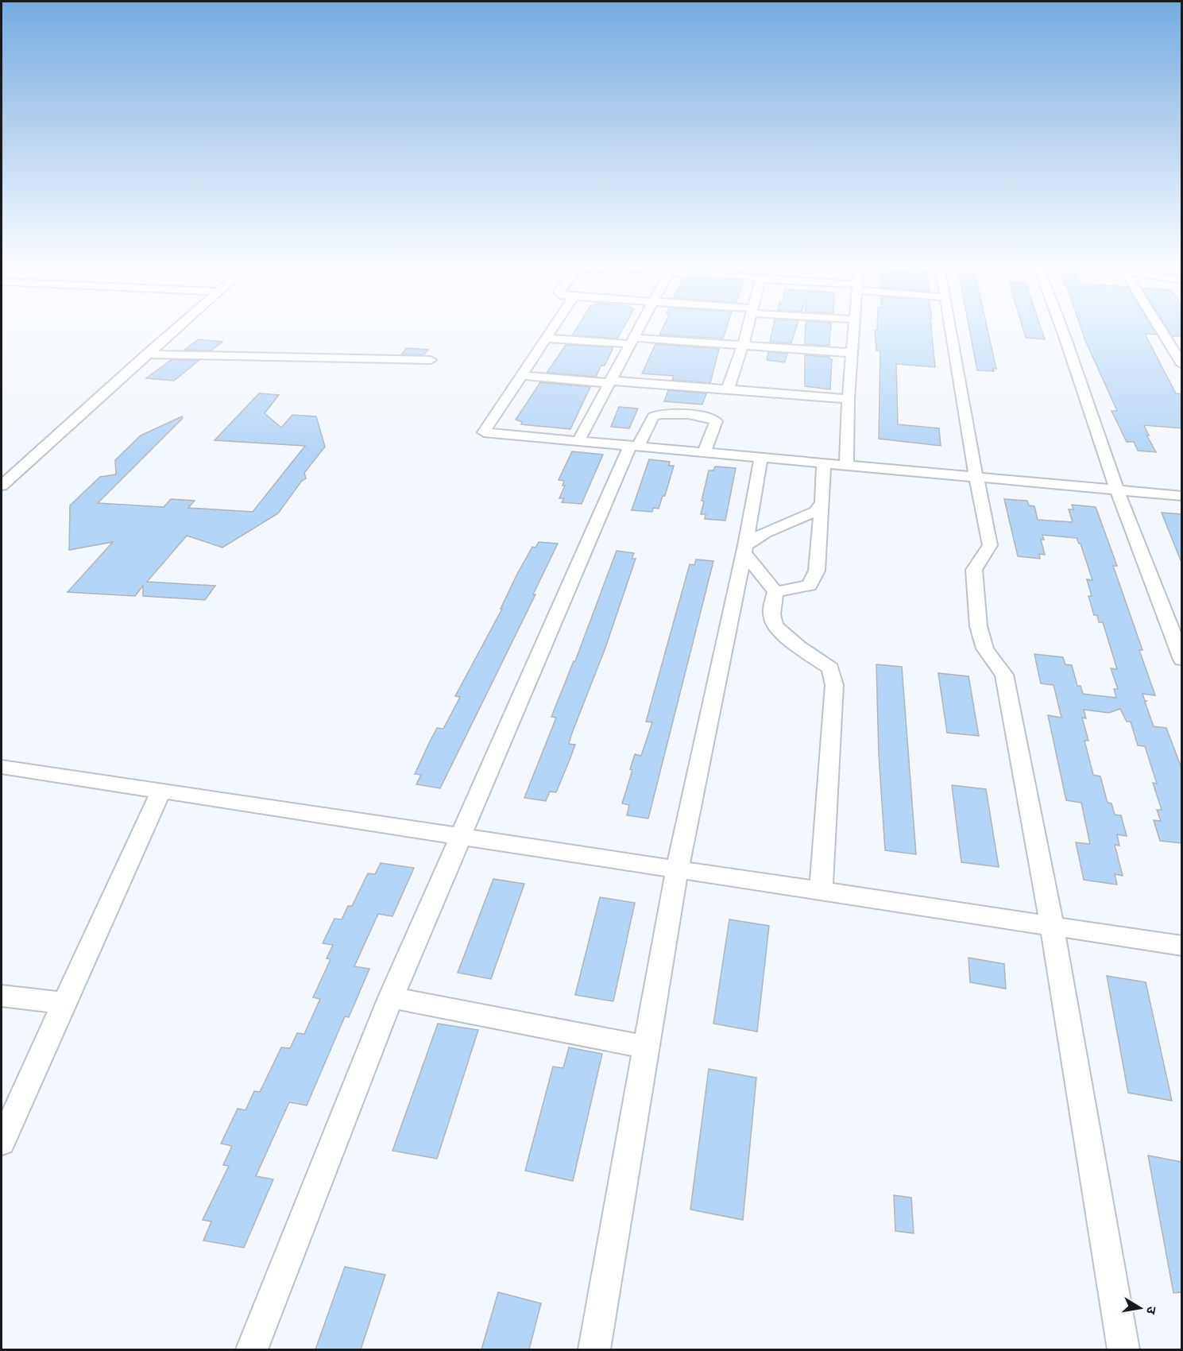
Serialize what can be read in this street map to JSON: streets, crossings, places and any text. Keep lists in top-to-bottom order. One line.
{"north":"right"}
